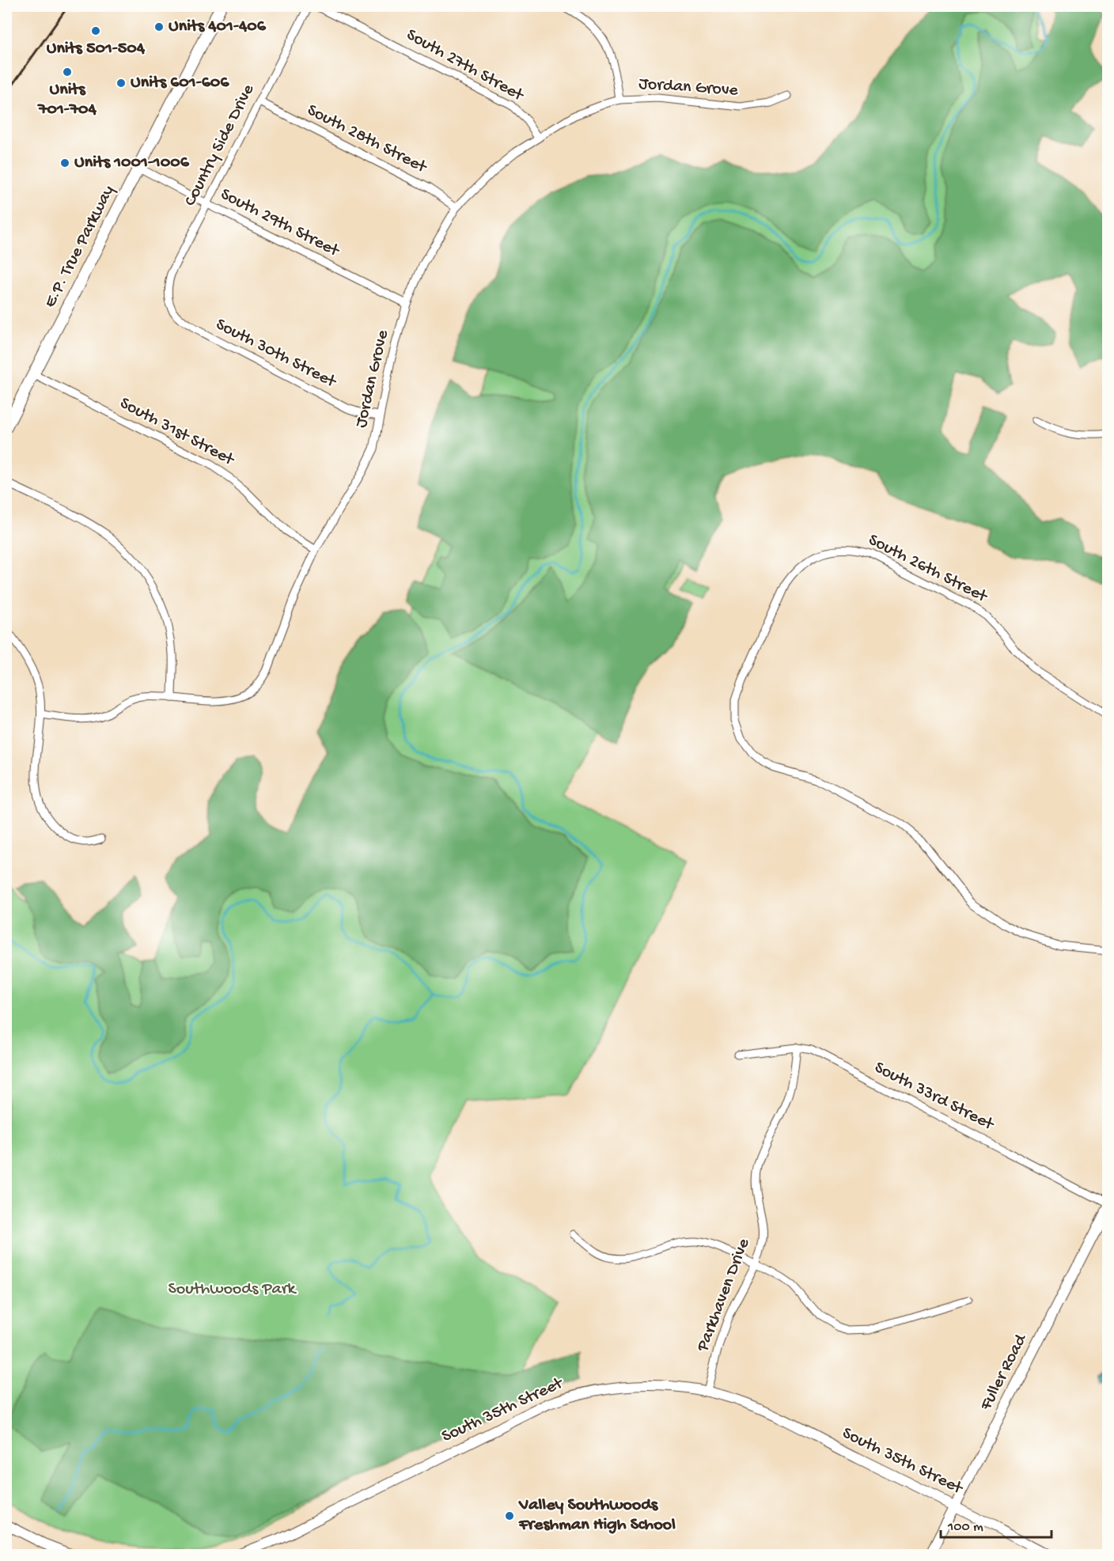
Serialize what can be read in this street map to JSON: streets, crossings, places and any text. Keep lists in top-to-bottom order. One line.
{"streets":{"main road":["E.P. True Parkway"],"street":["South 27th Street","Jordan Grove","South 28th Street","Country Side Drive","South 29th Street","South 30th Street","South 31st Street","South 26th Street","South 33rd Street","Parkhaven Drive","Fuller Road","South 35th Street"]},"crossings":[["South 27th Street","Jordan Grove"],["Jordan Grove","South 28th Street"],["Jordan Grove","South 29th Street"],["Jordan Grove","South 30th Street"],["Jordan Grove","South 31st Street"],["South 28th Street","Country Side Drive"],["Country Side Drive","South 29th Street"],["Country Side Drive","South 30th Street"],["South 29th Street","E.P. True Parkway"],["E.P. True Parkway","South 31st Street"],["South 33rd Street","Parkhaven Drive"],["South 33rd Street","Fuller Road"],["Parkhaven Drive","South 35th Street"],["Fuller Road","South 35th Street"]],"parks":["Southwoods Park"],"places":["Units 401-406","Units 501-504","Units 701-704","Units 601-606","Units 1001-1006","Valley Southwoods Freshman High School"],"scale_bar":"100 m"}
